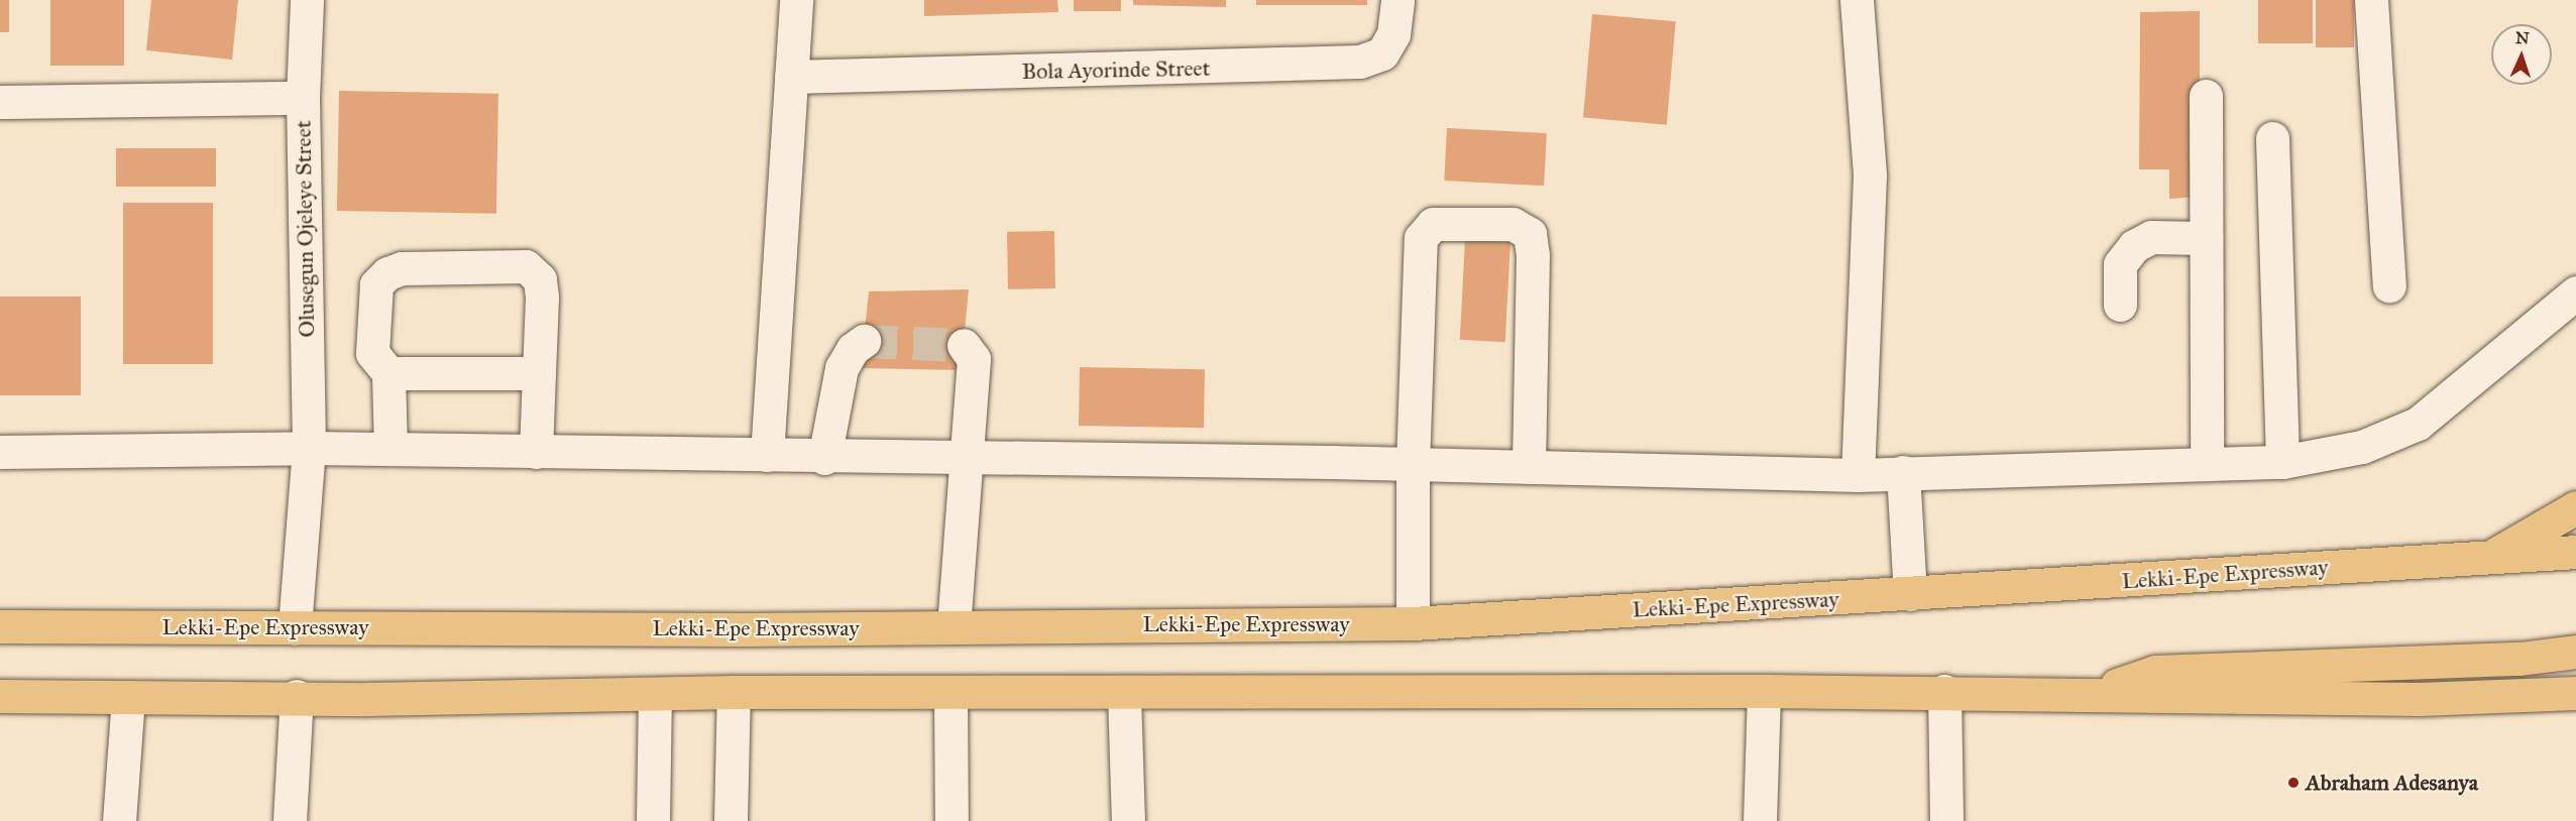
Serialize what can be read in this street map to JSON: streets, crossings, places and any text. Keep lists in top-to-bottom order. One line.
{"streets":{"highway":["Lekki-Epe Expressway"],"street":["Bola Ayorinde Street","Olusegun Ojeleye Street"]},"crossings":[["Olusegun Ojeleye Street","Lekki-Epe Expressway"]],"places":["Abraham Adesanya"],"north":"top"}
